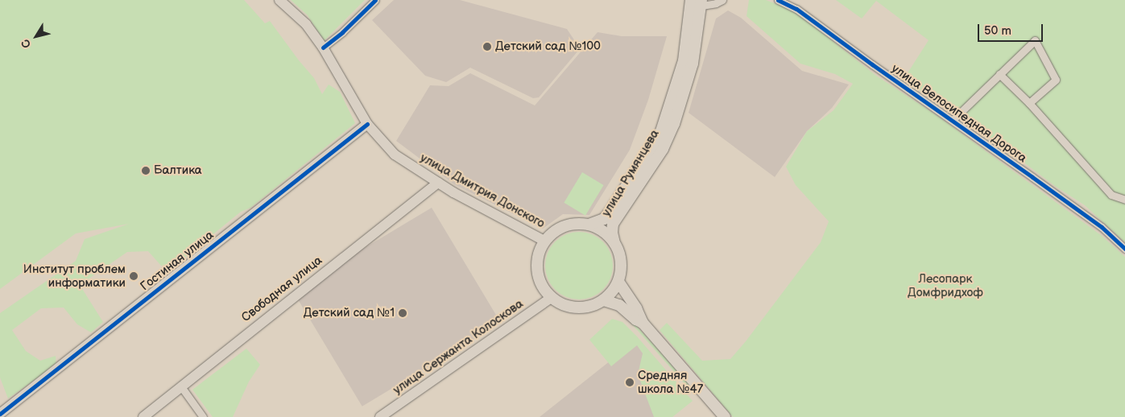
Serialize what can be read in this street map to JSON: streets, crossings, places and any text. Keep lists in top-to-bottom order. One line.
{"streets":{"main road":["улица Румянцева","улица Дмитрия Донского"],"street":["улица Велосипедная Дорога","Гостиная улица","Свободная улица","улица Сержанта Колоскова"]},"crossings":[["улица Румянцева","улица Дмитрия Донского"],["улица Румянцева","улица Сержанта Колоскова"],["улица Дмитрия Донского","Гостиная улица"],["улица Дмитрия Донского","Свободная улица"],["улица Дмитрия Донского","улица Сержанта Колоскова"]],"parks":["Лесопарк Домфридхоф"],"places":["Детский сад №100","Балтика","Институт проблем информатики","Детский сад №1","Средняя школа №47"],"scale_bar":"50 m","north":"bottom left"}
